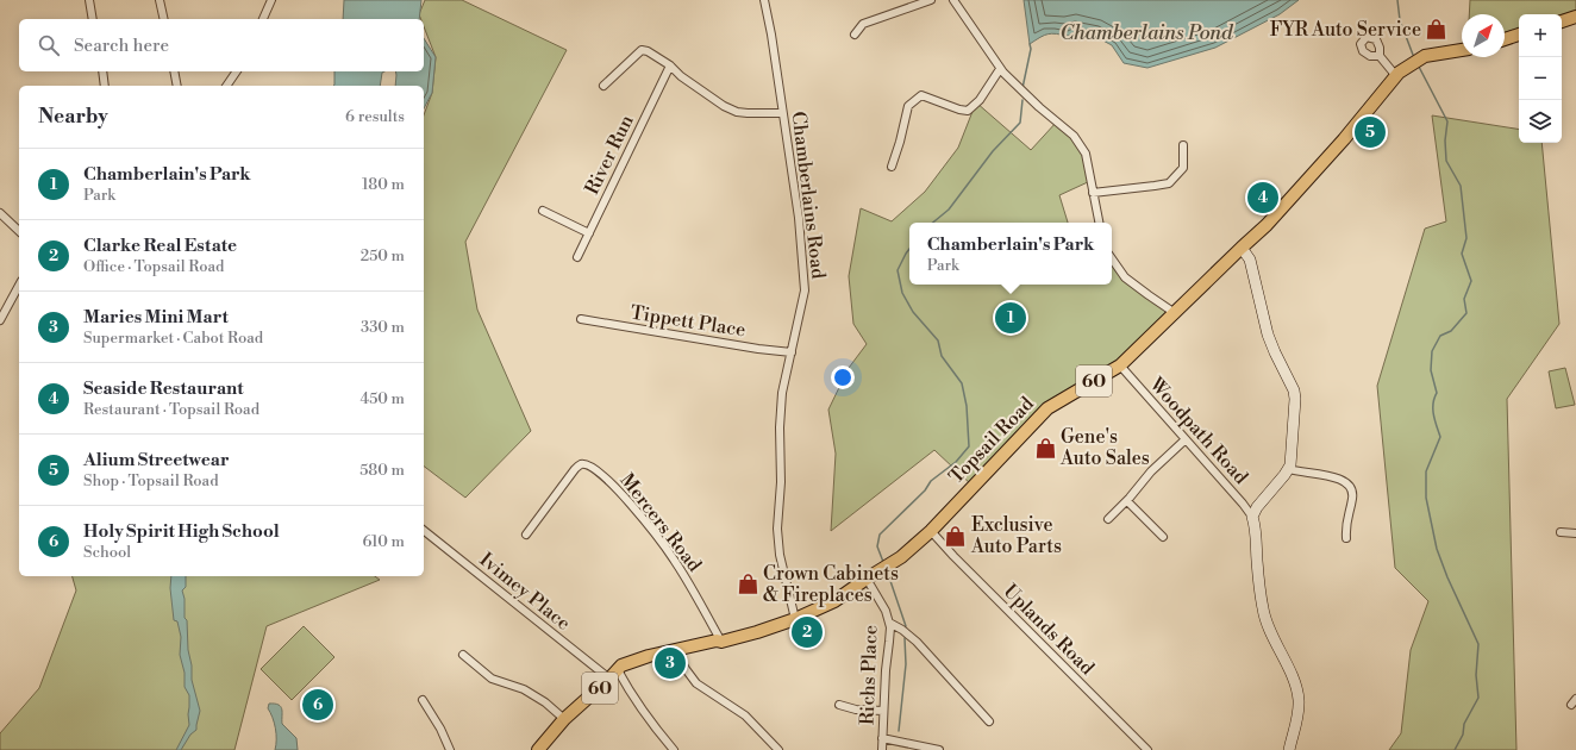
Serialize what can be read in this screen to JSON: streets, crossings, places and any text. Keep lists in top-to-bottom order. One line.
{"streets":{"main road":["60","Topsail Road"],"street":["River Run","Chamberlains Road","Tippett Place","Woodpath Road","Mercers Road","Ivimey Place","Uplands Road","Richs Place"]},"crossings":[["Chamberlains Road","Tippett Place"],["Chamberlains Road","Topsail Road"],["Woodpath Road","Topsail Road"],["Topsail Road","Mercers Road"],["Topsail Road","Ivimey Place"],["Topsail Road","Uplands Road"],["Topsail Road","Richs Place"]],"water":["Chamberlains Pond"],"places":{"shop":["FYR Auto Service","Gene's Auto Sales","Exclusive Auto Parts","Crown Cabinets & Fireplaces"]},"north":"top right","page":{"map_buttons":["+","−"],"search":"Search here","heading":["Nearby","6 results"],"pins":["5","4","1","2","3","6"],"list":[{"mark":"1","name":"Chamberlain's Park","note":"Park","value":"180 m"},{"mark":"2","name":"Clarke Real Estate","note":"Office · Topsail Road","value":"250 m"},{"mark":"3","name":"Maries Mini Mart","note":"Supermarket · Cabot Road","value":"330 m"},{"mark":"4","name":"Seaside Restaurant","note":"Restaurant · Topsail Road","value":"450 m"},{"mark":"5","name":"Alium Streetwear","note":"Shop · Topsail Road","value":"580 m"},{"mark":"6","name":"Holy Spirit High School","note":"School","value":"610 m"}],"popup":["Chamberlain's Park","Park"]}}
